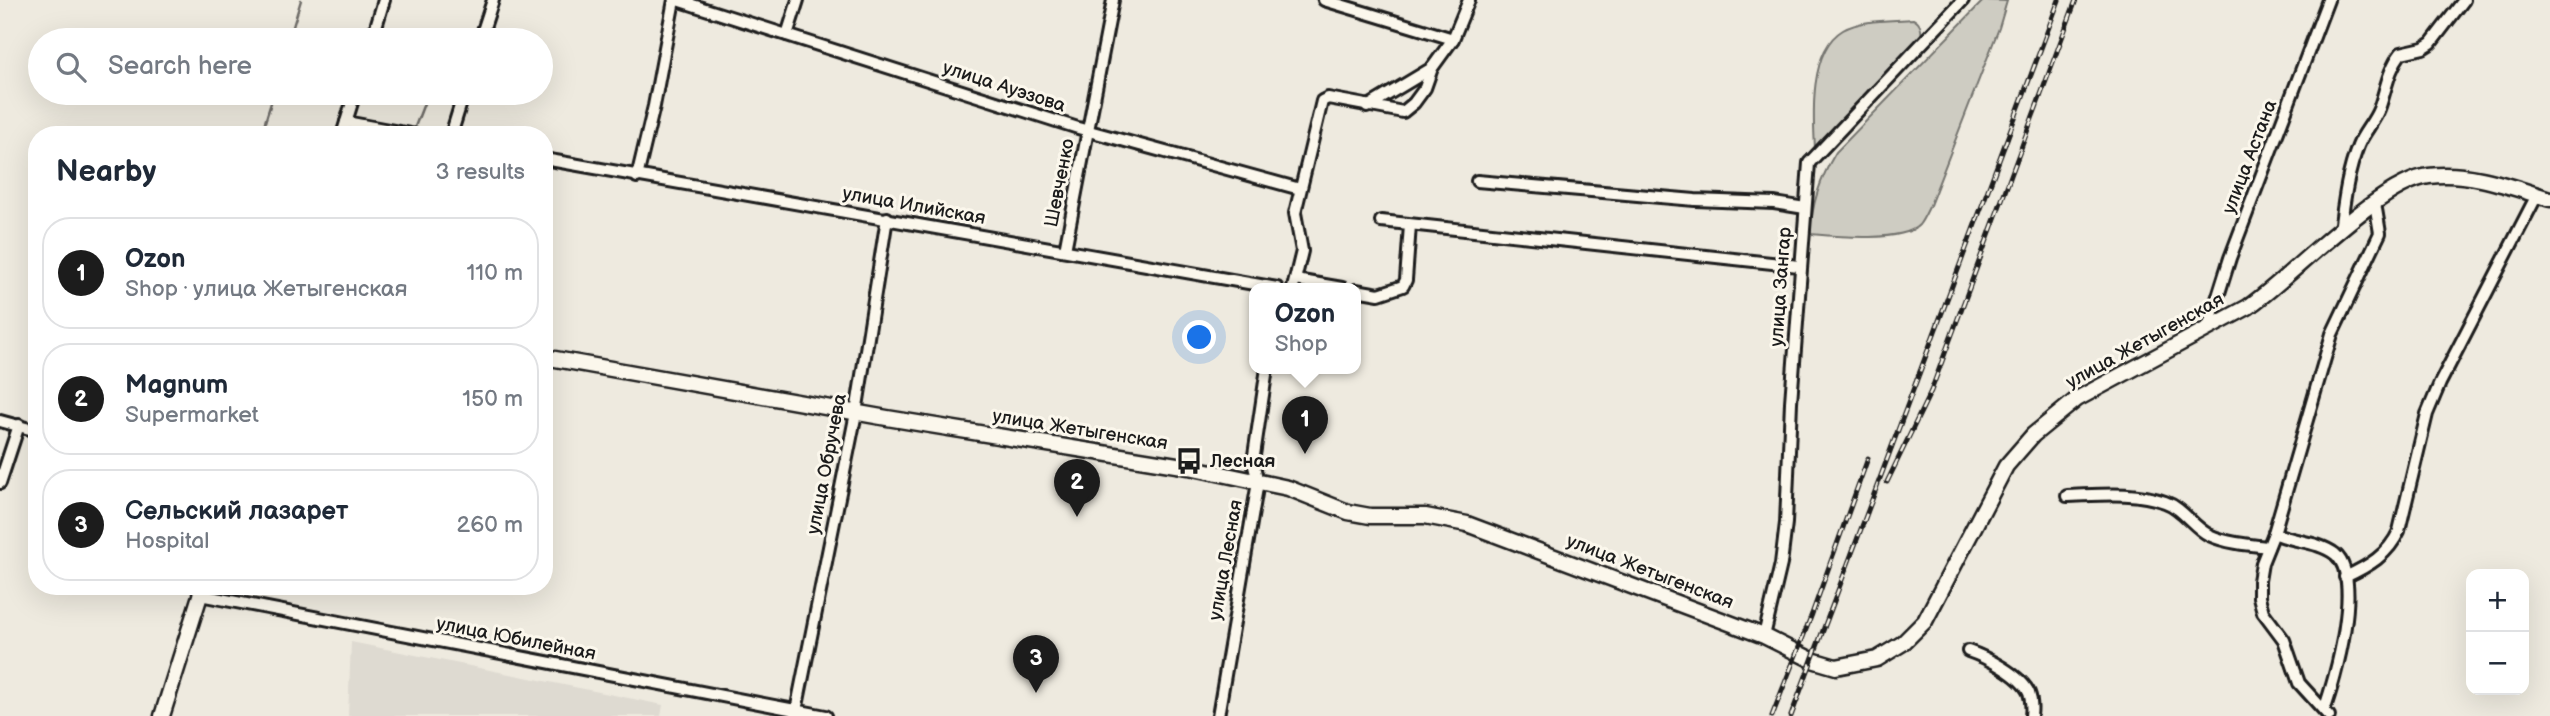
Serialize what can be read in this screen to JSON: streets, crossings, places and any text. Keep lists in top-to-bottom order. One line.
{"streets":{"main road":["улица Жетыгенская"],"street":["улица Ауэзова","улица Астана","Шевченко","улица Илийская","улица Зангар","улица Обручева","улица Лесная","улица Юбилейная"]},"crossings":[["улица Ауэзова","Шевченко"],["улица Ауэзова","улица Илийская"],["улица Астана","улица Жетыгенская"],["Шевченко","улица Илийская"],["улица Илийская","улица Обручева"],["улица Зангар","улица Жетыгенская"],["улица Жетыгенская","улица Обручева"],["улица Жетыгенская","улица Лесная"],["улица Обручева","улица Юбилейная"]],"places":{"bus stop":["Лесная"]},"page":{"search":"Search here","heading":["Nearby","3 results"],"list":[{"mark":"1","name":"Ozon","note":"Shop · улица Жетыгенская","value":"110 m"},{"mark":"2","name":"Magnum","note":"Supermarket","value":"150 m"},{"mark":"3","name":"Сельский лазарет","note":"Hospital","value":"260 m"}],"popup":["Ozon","Shop"],"pins":["1","2","3"],"map_buttons":["+","−"]}}
